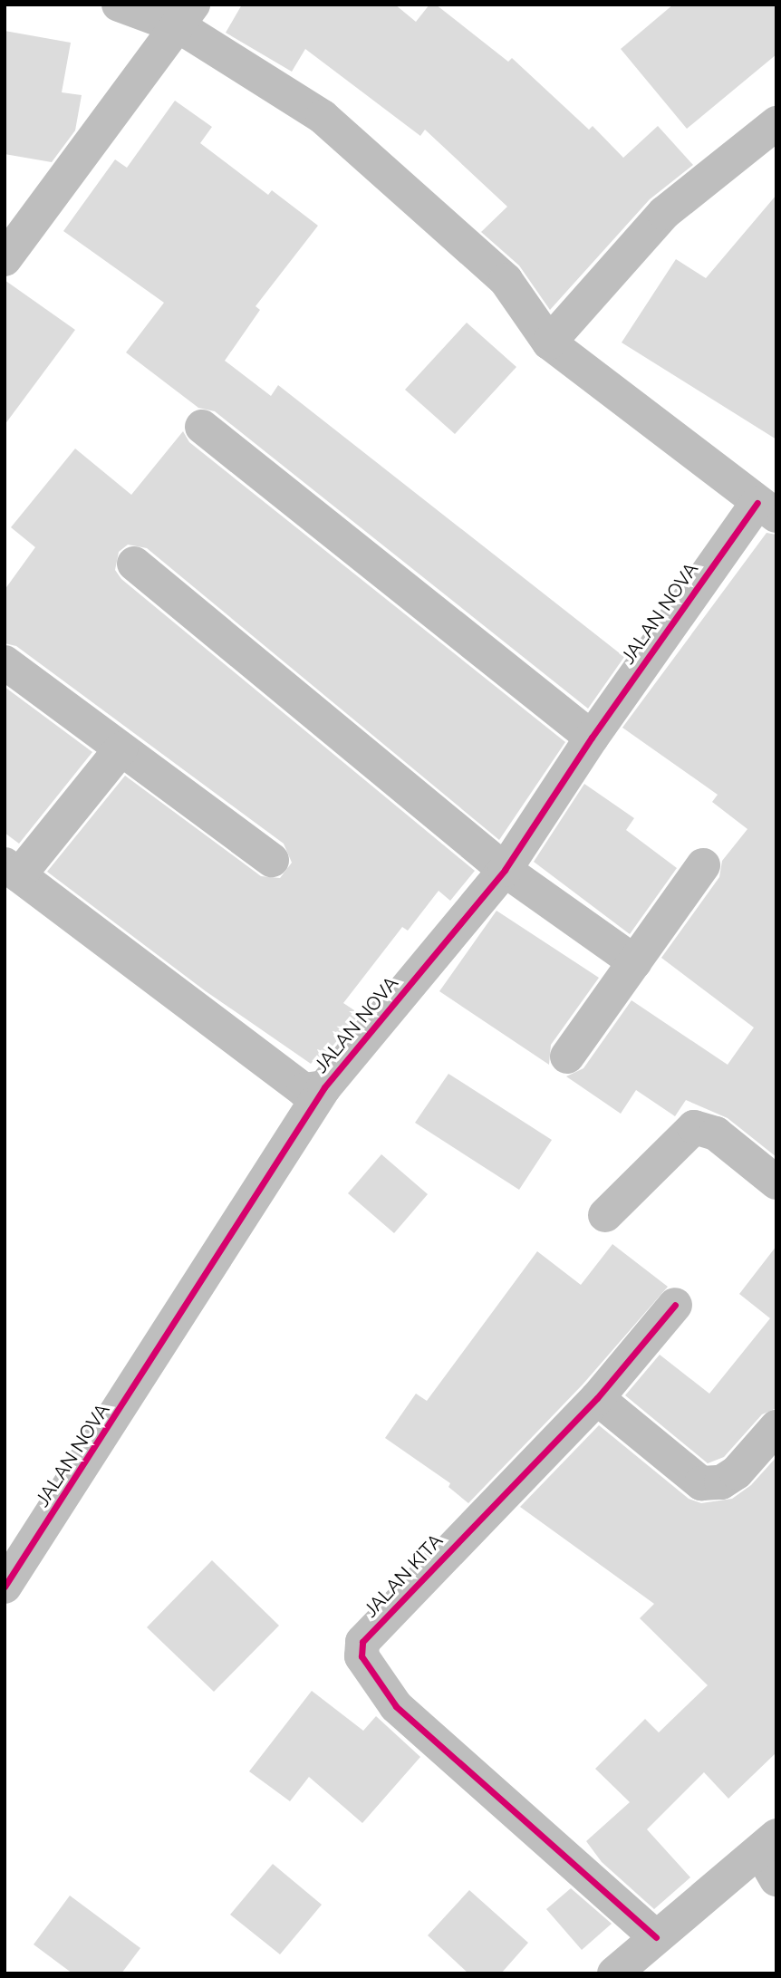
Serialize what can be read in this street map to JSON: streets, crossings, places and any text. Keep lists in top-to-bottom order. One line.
{"streets":{"street":["JALAN NOVA","JALAN KITA"]}}
